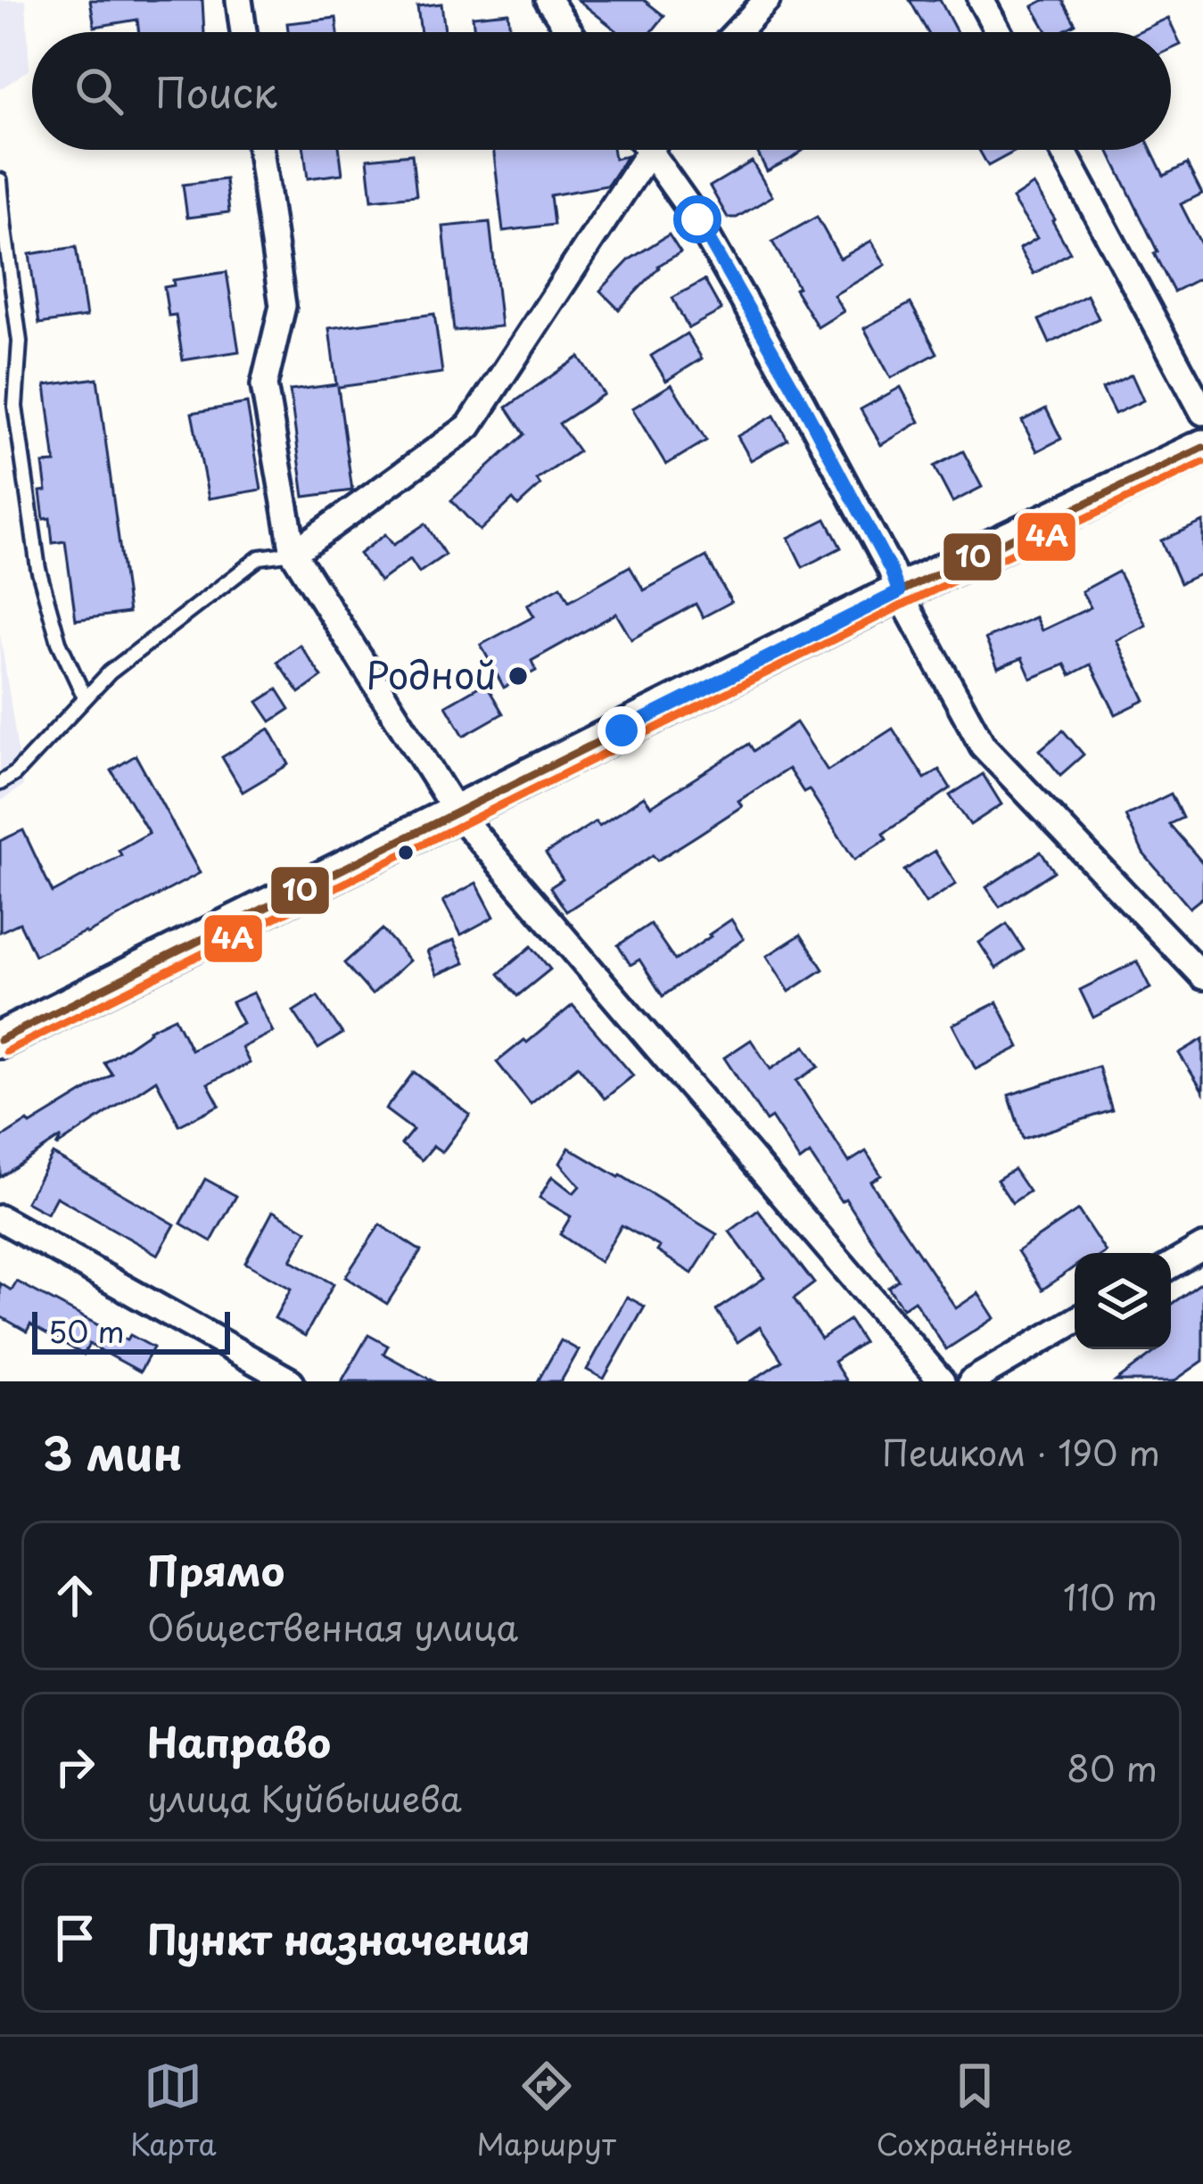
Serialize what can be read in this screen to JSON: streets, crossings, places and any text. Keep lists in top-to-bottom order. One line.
{"places":["Родной"],"lines":["transit line 10","transit line 4А"],"scale_bar":"50 m","page":{"search":"Поиск","scale":"50 m","heading":["3 мин","Пешком · 190 m"],"list":[["Прямо","Общественная улица","110 m"],["Направо","улица Куйбышева","80 m"],"Пункт назначения"],"nav":["Карта","Маршрут","Сохранённые"]}}
